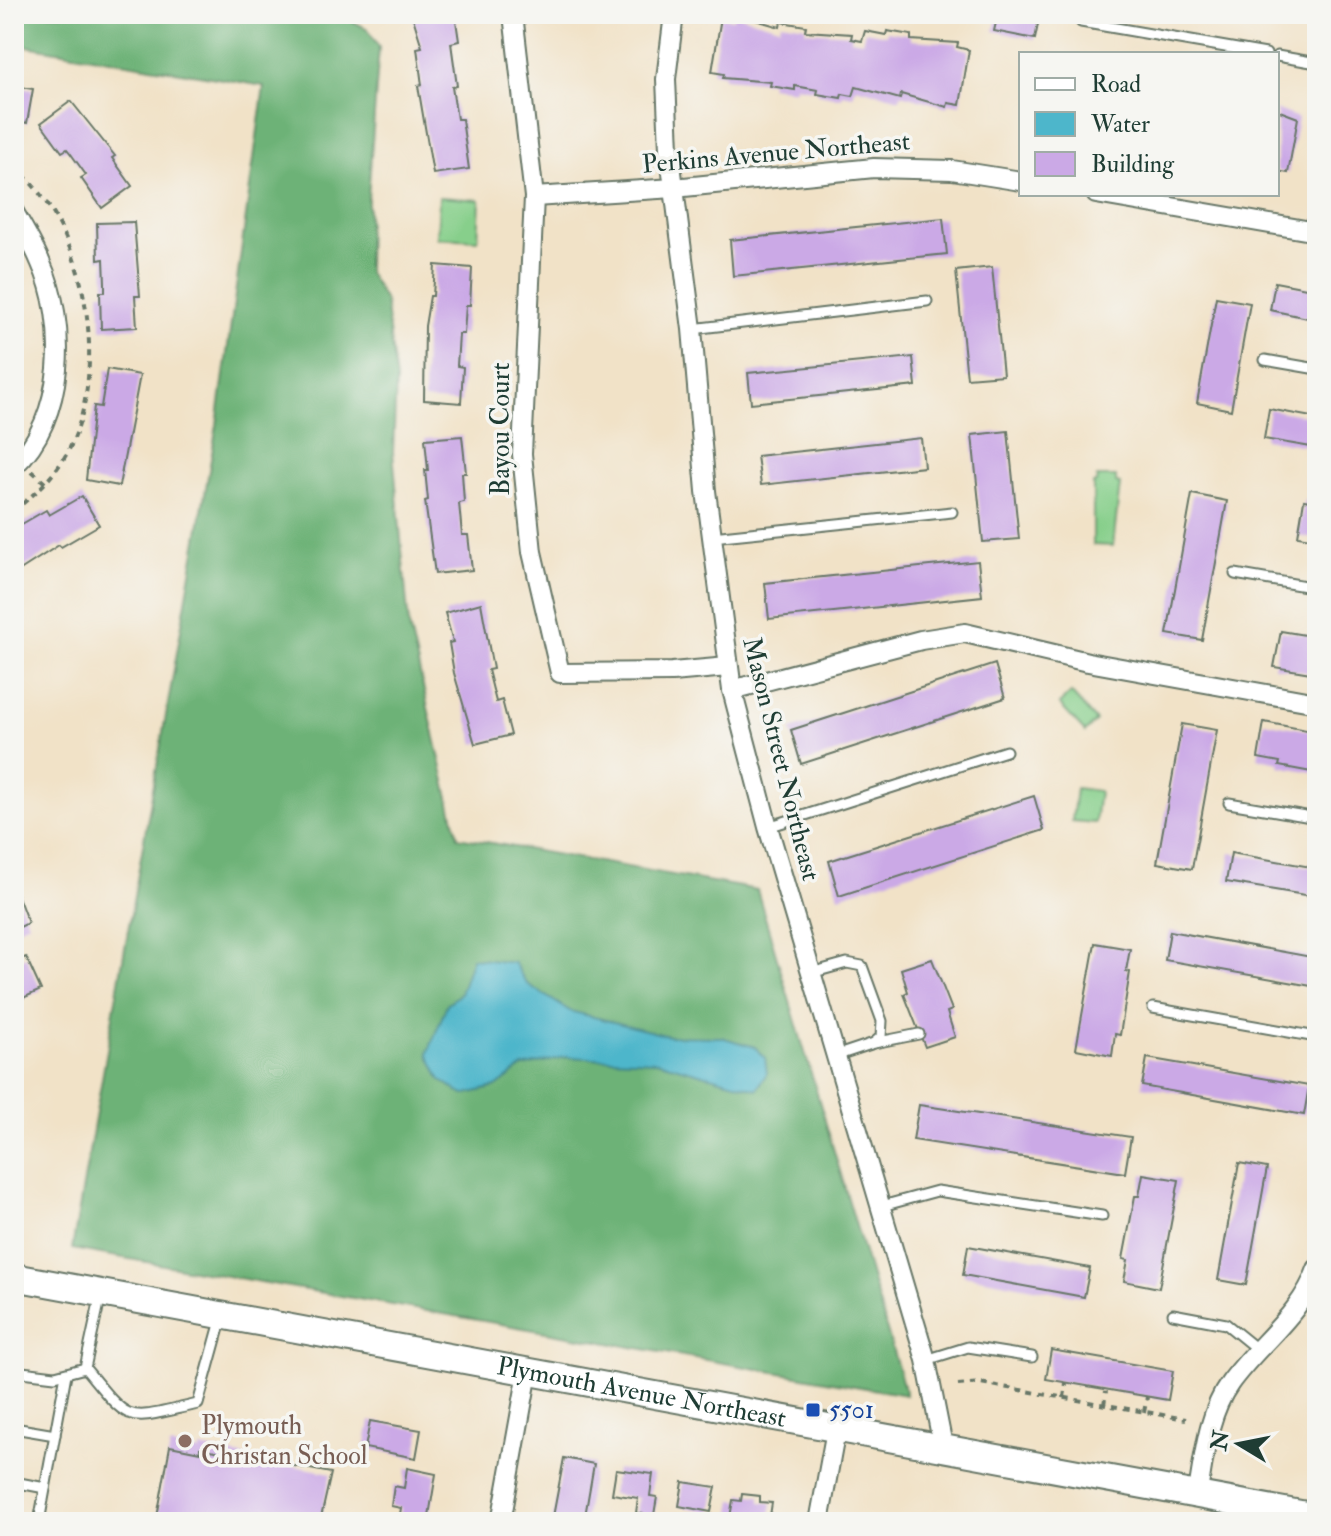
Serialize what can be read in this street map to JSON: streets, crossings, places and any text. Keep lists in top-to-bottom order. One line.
{"streets":{"main road":["Plymouth Avenue Northeast"],"street":["Perkins Avenue Northeast","Bayou Court","Mason Street Northeast"]},"crossings":[["Perkins Avenue Northeast","Bayou Court"],["Perkins Avenue Northeast","Mason Street Northeast"],["Bayou Court","Mason Street Northeast"],["Mason Street Northeast","Plymouth Avenue Northeast"]],"places":{"transit":["5501"],"other":["Plymouth Christan School"]},"legend":["Road","Water","Building"],"north":"left"}
